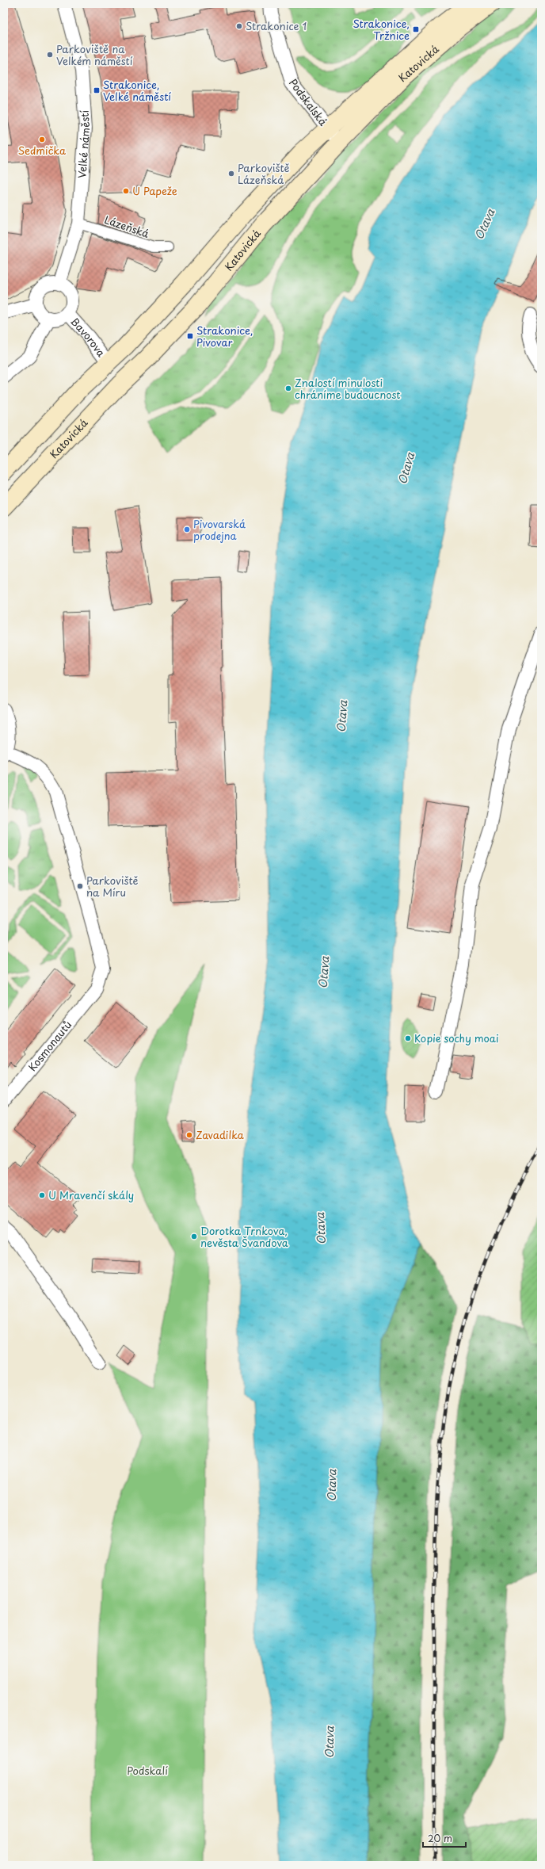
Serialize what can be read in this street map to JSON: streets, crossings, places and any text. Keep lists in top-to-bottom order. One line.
{"streets":{"main road":["Katovická"],"street":["Podskalská","Velké náměstí","Lázeňská","Bavorova","Kosmonautů"]},"crossings":[["Katovická","Podskalská"],["Katovická","Bavorova"],["Velké náměstí","Lázeňská"],["Velké náměstí","Bavorova"]],"water":["Otava"],"parks":["Podskalí"],"places":{"other":["Strakonice 1","Parkoviště na Velkém náměstí","Sedmička","Parkoviště Lázeňská","U Papeže","Znalostí minulosti chráníme budoucnost","Pivovarská prodejna","Parkoviště na Míru","Kopie sochy moai","Zavadilka","U Mravenčí skály","Dorotka Trnkova, nevěsta Švandova"],"transit":["Strakonice, Tržnice","Strakonice, Velké náměstí","Strakonice, Pivovar"]},"scale_bar":"20 m"}
